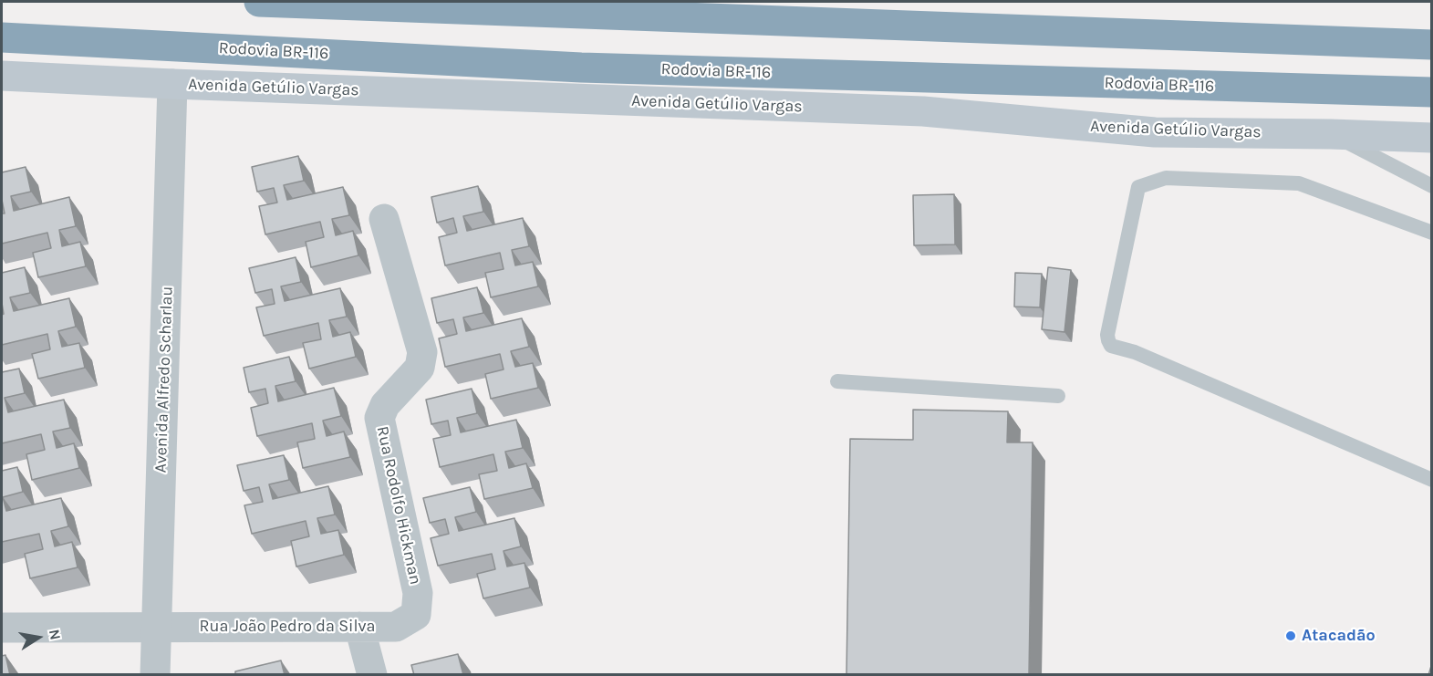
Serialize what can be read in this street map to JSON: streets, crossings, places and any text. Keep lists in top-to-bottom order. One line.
{"streets":{"highway":["Rodovia BR-116"],"main road":["Avenida Getúlio Vargas"],"street":["Avenida Alfredo Scharlau","Rua Rodolfo Hickman","Rua João Pedro da Silva"]},"crossings":[["Avenida Getúlio Vargas","Avenida Alfredo Scharlau"],["Avenida Alfredo Scharlau","Rua João Pedro da Silva"],["Rua Rodolfo Hickman","Rua João Pedro da Silva"]],"places":["Atacadão"],"north":"right"}
